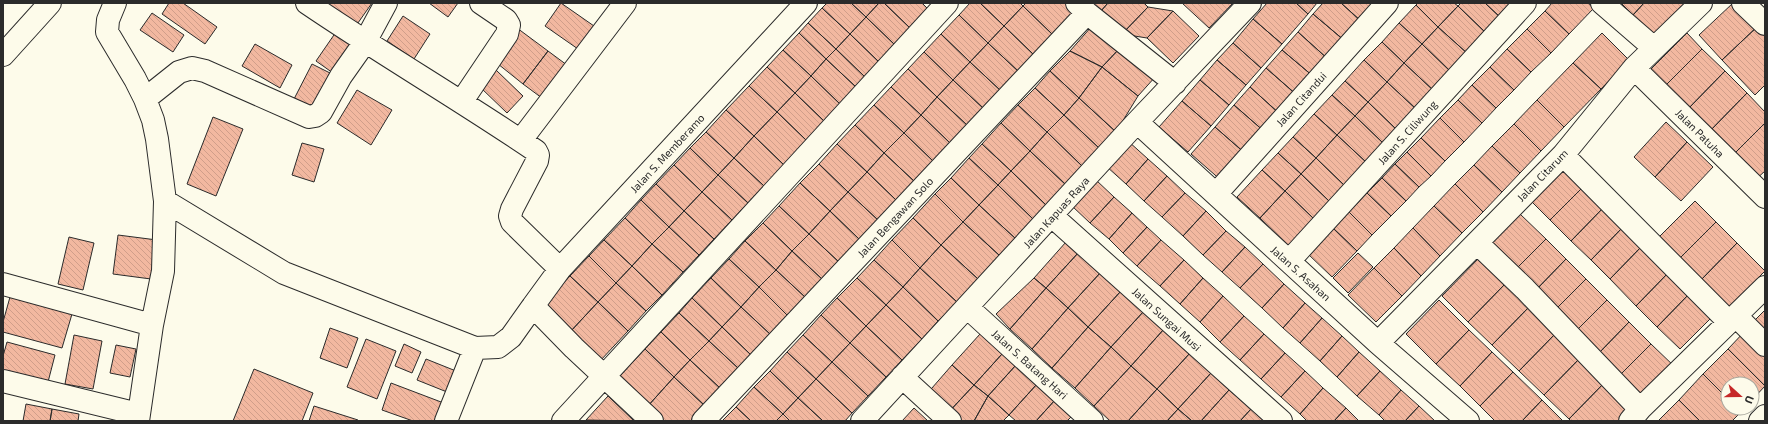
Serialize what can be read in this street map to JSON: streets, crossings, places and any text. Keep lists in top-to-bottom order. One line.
{"streets":{"street":["Jalan Citandui","Jalan S. Ciliwung","Jalan Patuha","Jalan S. Memberamo","Jalan Citarum","Jalan Kapuas Raya","Jalan Bengawan Solo","Jalan S. Asahan","Jalan Sungai Musi","Jalan S. Batang Hari"]},"crossings":[["Jalan Citandui","Jalan S. Asahan"],["Jalan S. Ciliwung","Jalan S. Asahan"],["Jalan Patuha","Jalan Citarum"],["Jalan Citarum","Jalan S. Asahan"],["Jalan Kapuas Raya","Jalan S. Asahan"],["Jalan Kapuas Raya","Jalan Sungai Musi"],["Jalan Kapuas Raya","Jalan S. Batang Hari"]],"north":"right"}
